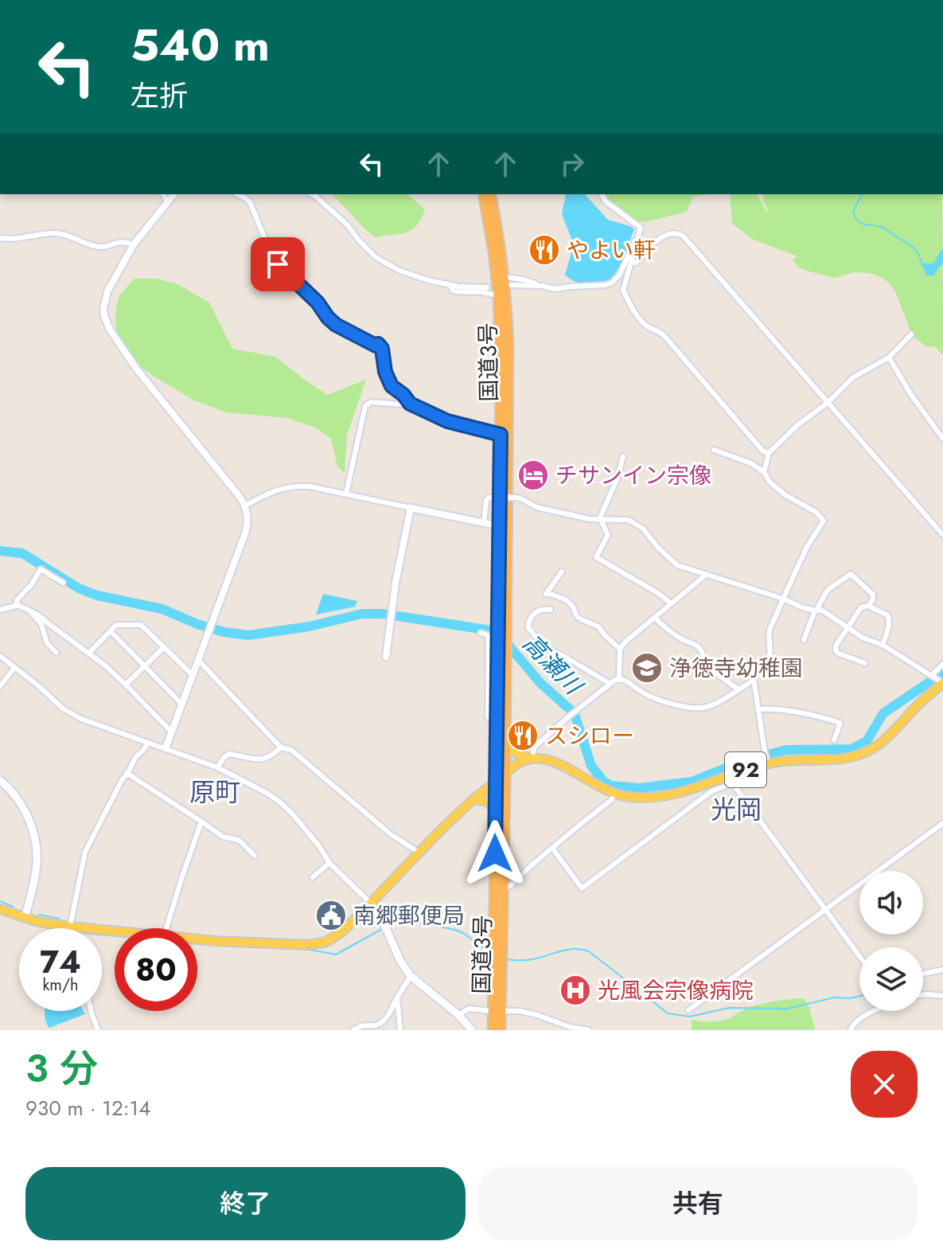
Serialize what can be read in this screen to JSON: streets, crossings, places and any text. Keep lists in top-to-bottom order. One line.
{"streets":{"highway":["国道3号"],"main road":["92"]},"districts":["原町","光岡"],"water":["高瀬川"],"places":{"restaurant":["やよい軒","スシロー"],"hotel":["チサンイン宗像"],"school or university":["浄徳寺幼稚園"],"public building":["南郷郵便局"],"hospital":["光風会宗像病院"]},"page":{"turn":["540 m","左折"],"speed":"74 km/h","limit":"80","heading":["3 分","930 m · 12:14"],"buttons":["終了","共有"]}}
